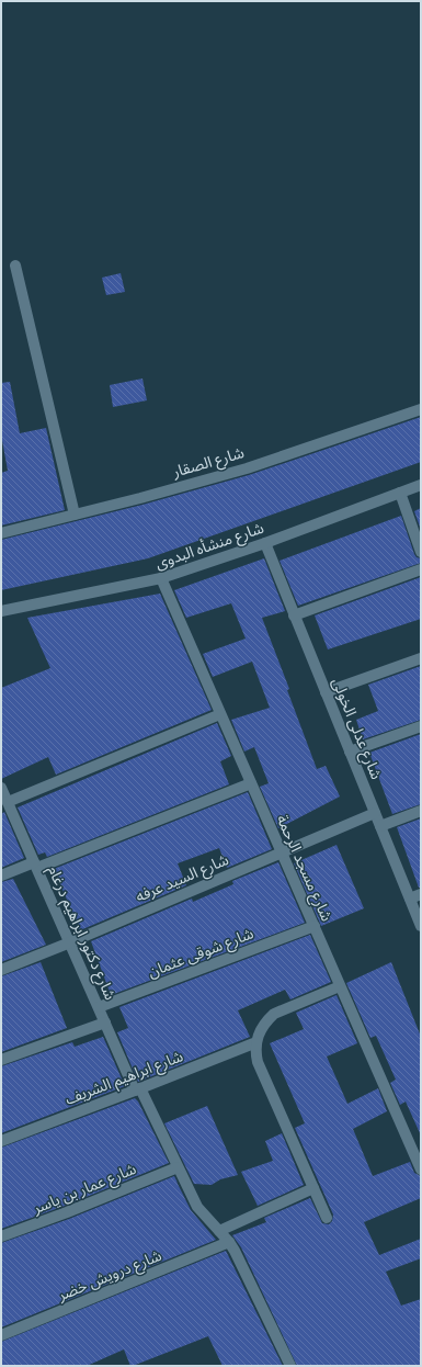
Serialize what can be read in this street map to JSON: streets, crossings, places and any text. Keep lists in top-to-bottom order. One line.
{"streets":{"street":["شارع الصقار","شارع منشأه البدوى","شارع عدلى الخولى","شارع مسجد الرحمة","شارع السيد عرفه","شارع دكتور ابراهيم درغام","شارع شوقى عثمان","شارع ابراهيم الشريف","شارع عمار بن ياسر","شارع درويش خضر"]},"crossings":[["شارع منشأه البدوى","شارع عدلى الخولى"],["شارع منشأه البدوى","شارع مسجد الرحمة"],["شارع عدلى الخولى","شارع السيد عرفه"],["شارع مسجد الرحمة","شارع السيد عرفه"],["شارع مسجد الرحمة","شارع شوقى عثمان"],["شارع السيد عرفه","شارع دكتور ابراهيم درغام"],["شارع دكتور ابراهيم درغام","شارع شوقى عثمان"],["شارع دكتور ابراهيم درغام","شارع ابراهيم الشريف"],["شارع دكتور ابراهيم درغام","شارع عمار بن ياسر"],["شارع دكتور ابراهيم درغام","شارع درويش خضر"]]}
